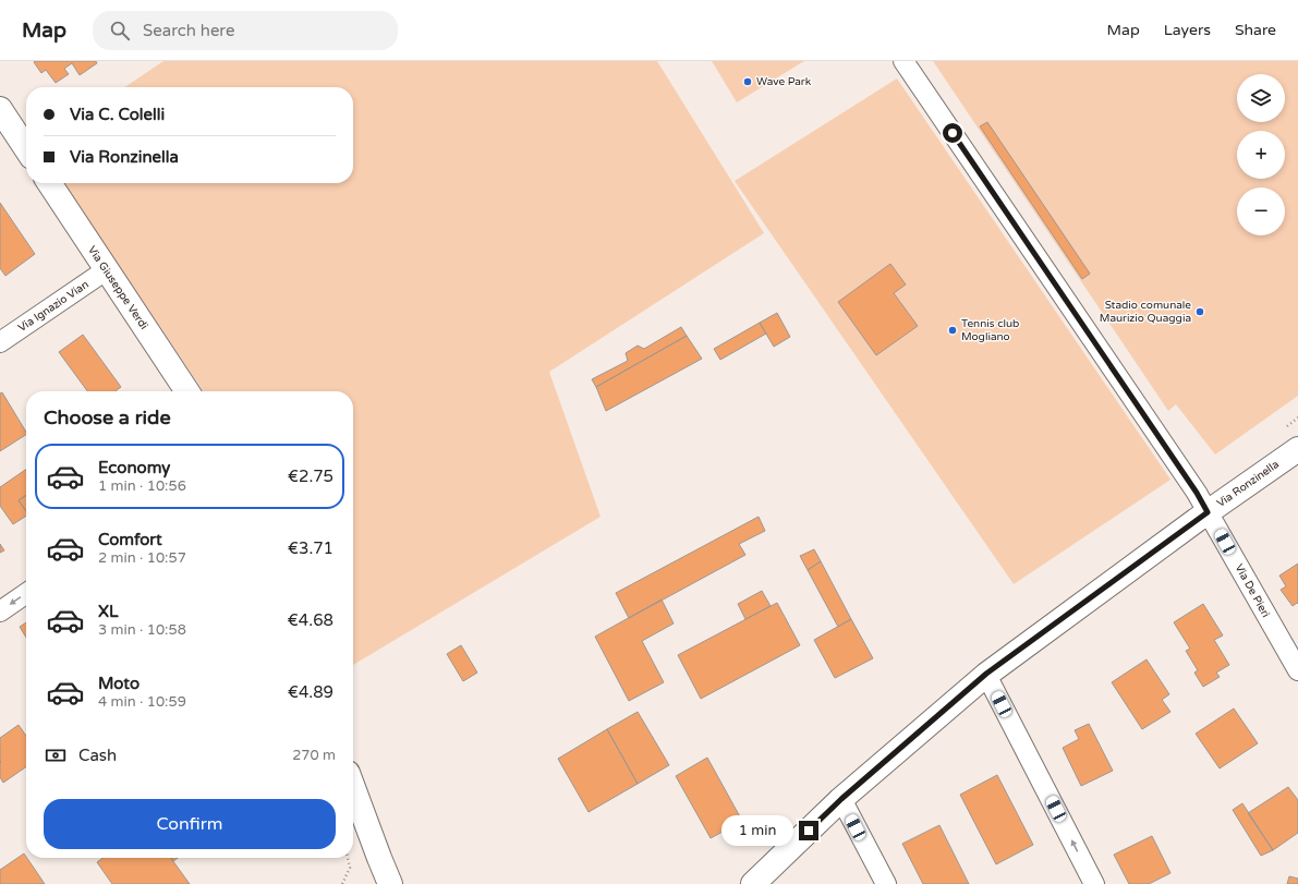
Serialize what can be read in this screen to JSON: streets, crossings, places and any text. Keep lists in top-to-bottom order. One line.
{"streets":{"street":["Via Giuseppe Verdi","Via Ignazio Vian","Via Ronzinella","Via De Pieri"]},"crossings":[["Via Giuseppe Verdi","Via Ignazio Vian"],["Via Ronzinella","Via De Pieri"]],"places":["Wave Park","Stadio comunale Maurizio Quaggia","Tennis club Mogliano"],"page":{"header":"Map","search":"Search here","nav":["Map","Layers","Share"],"map_buttons":["+","−"],"banner":["Via C. Colelli","Via Ronzinella"],"heading":"Choose a ride","list":[{"name":"Economy","note":"1 min · 10:56","value":"€2.75"},{"name":"Comfort","note":"2 min · 10:57","value":"€3.71"},{"name":"XL","note":"3 min · 10:58","value":"€4.68"},{"name":"Moto","note":"4 min · 10:59","value":"€4.89"}],"pay":["Cash","270 m"],"buttons":"Confirm","bubble":"1 min"}}
